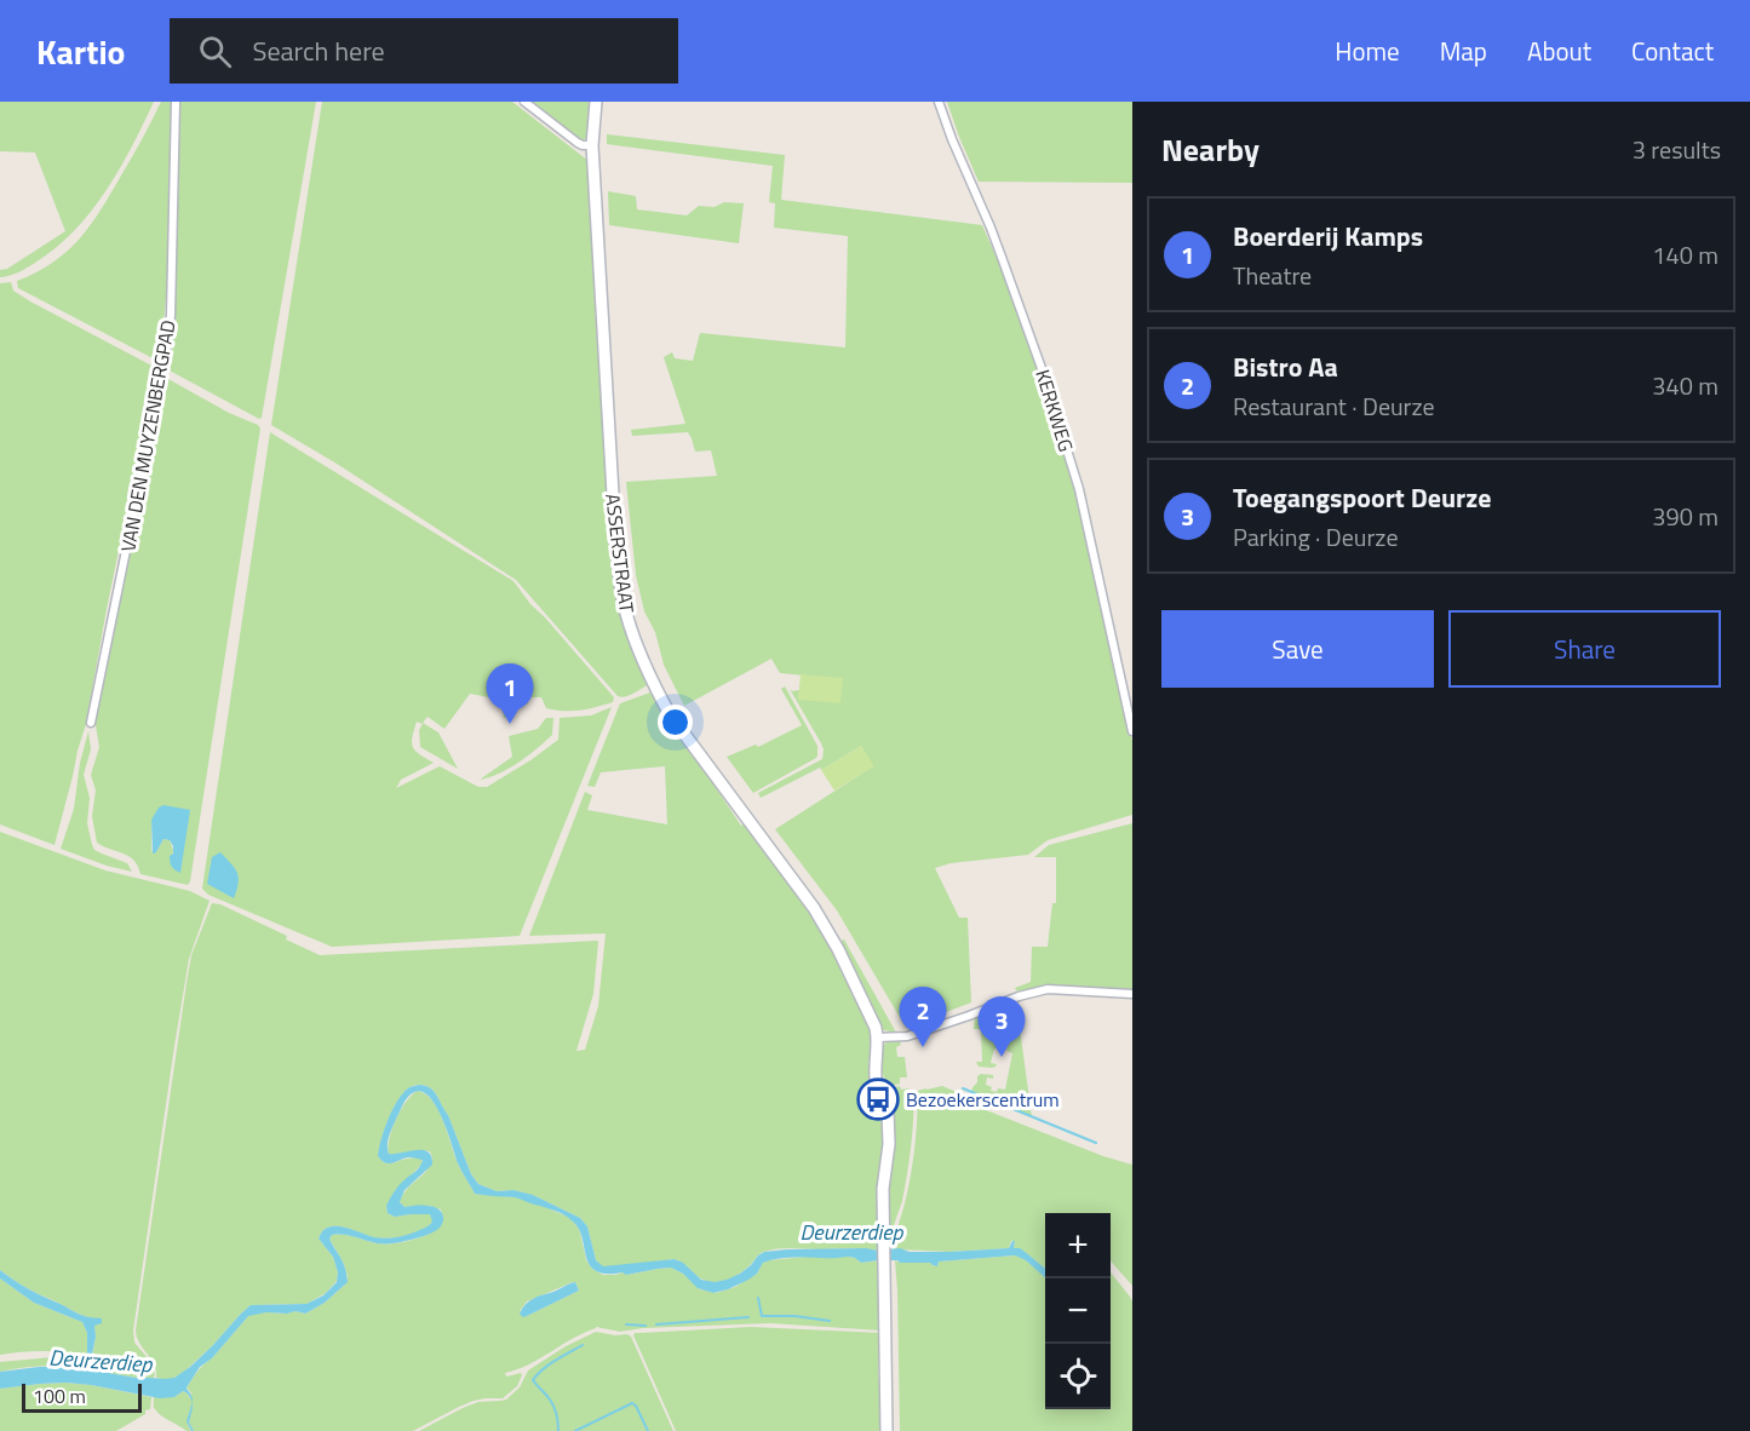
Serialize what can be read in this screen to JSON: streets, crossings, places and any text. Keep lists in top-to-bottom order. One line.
{"streets":{"main road":["ASSERSTRAAT"],"street":["KERKWEG","VAN DEN MUYZENBERGPAD"]},"water":["Deurzerdiep"],"places":{"bus stop":["Bezoekerscentrum"]},"scale_bar":"100 m","page":{"header":"Kartio","search":"Search here","nav":["Home","Map","About","Contact"],"heading":["Nearby","3 results"],"list":[{"mark":"1","name":"Boerderij Kamps","note":"Theatre","value":"140 m"},{"mark":"2","name":"Bistro Aa","note":"Restaurant · Deurze","value":"340 m"},{"mark":"3","name":"Toegangspoort Deurze","note":"Parking · Deurze","value":"390 m"}],"buttons":["Save","Share"],"pins":["1","2","3"],"map_buttons":["+","−"],"scale":"100 m"}}
